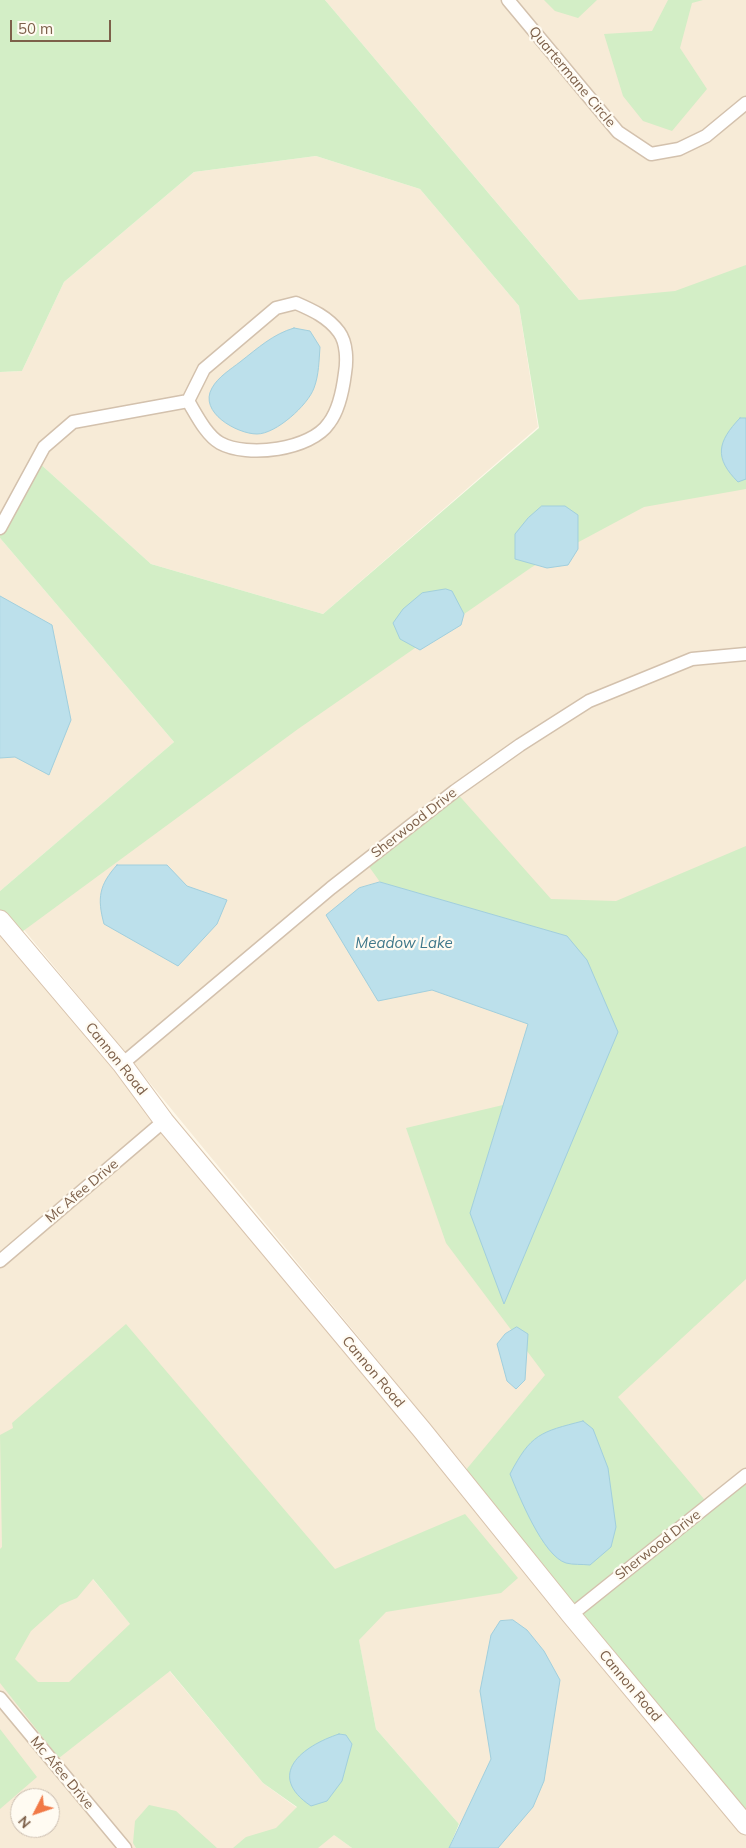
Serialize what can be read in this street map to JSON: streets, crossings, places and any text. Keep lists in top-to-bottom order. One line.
{"streets":{"main road":["Cannon Road"],"street":["Quartermane Circle","Sherwood Drive","Mc Afee Drive"]},"crossings":[["Sherwood Drive","Cannon Road"],["Cannon Road","Mc Afee Drive"]],"water":["Meadow Lake"],"scale_bar":"50 m","north":"bottom left"}
